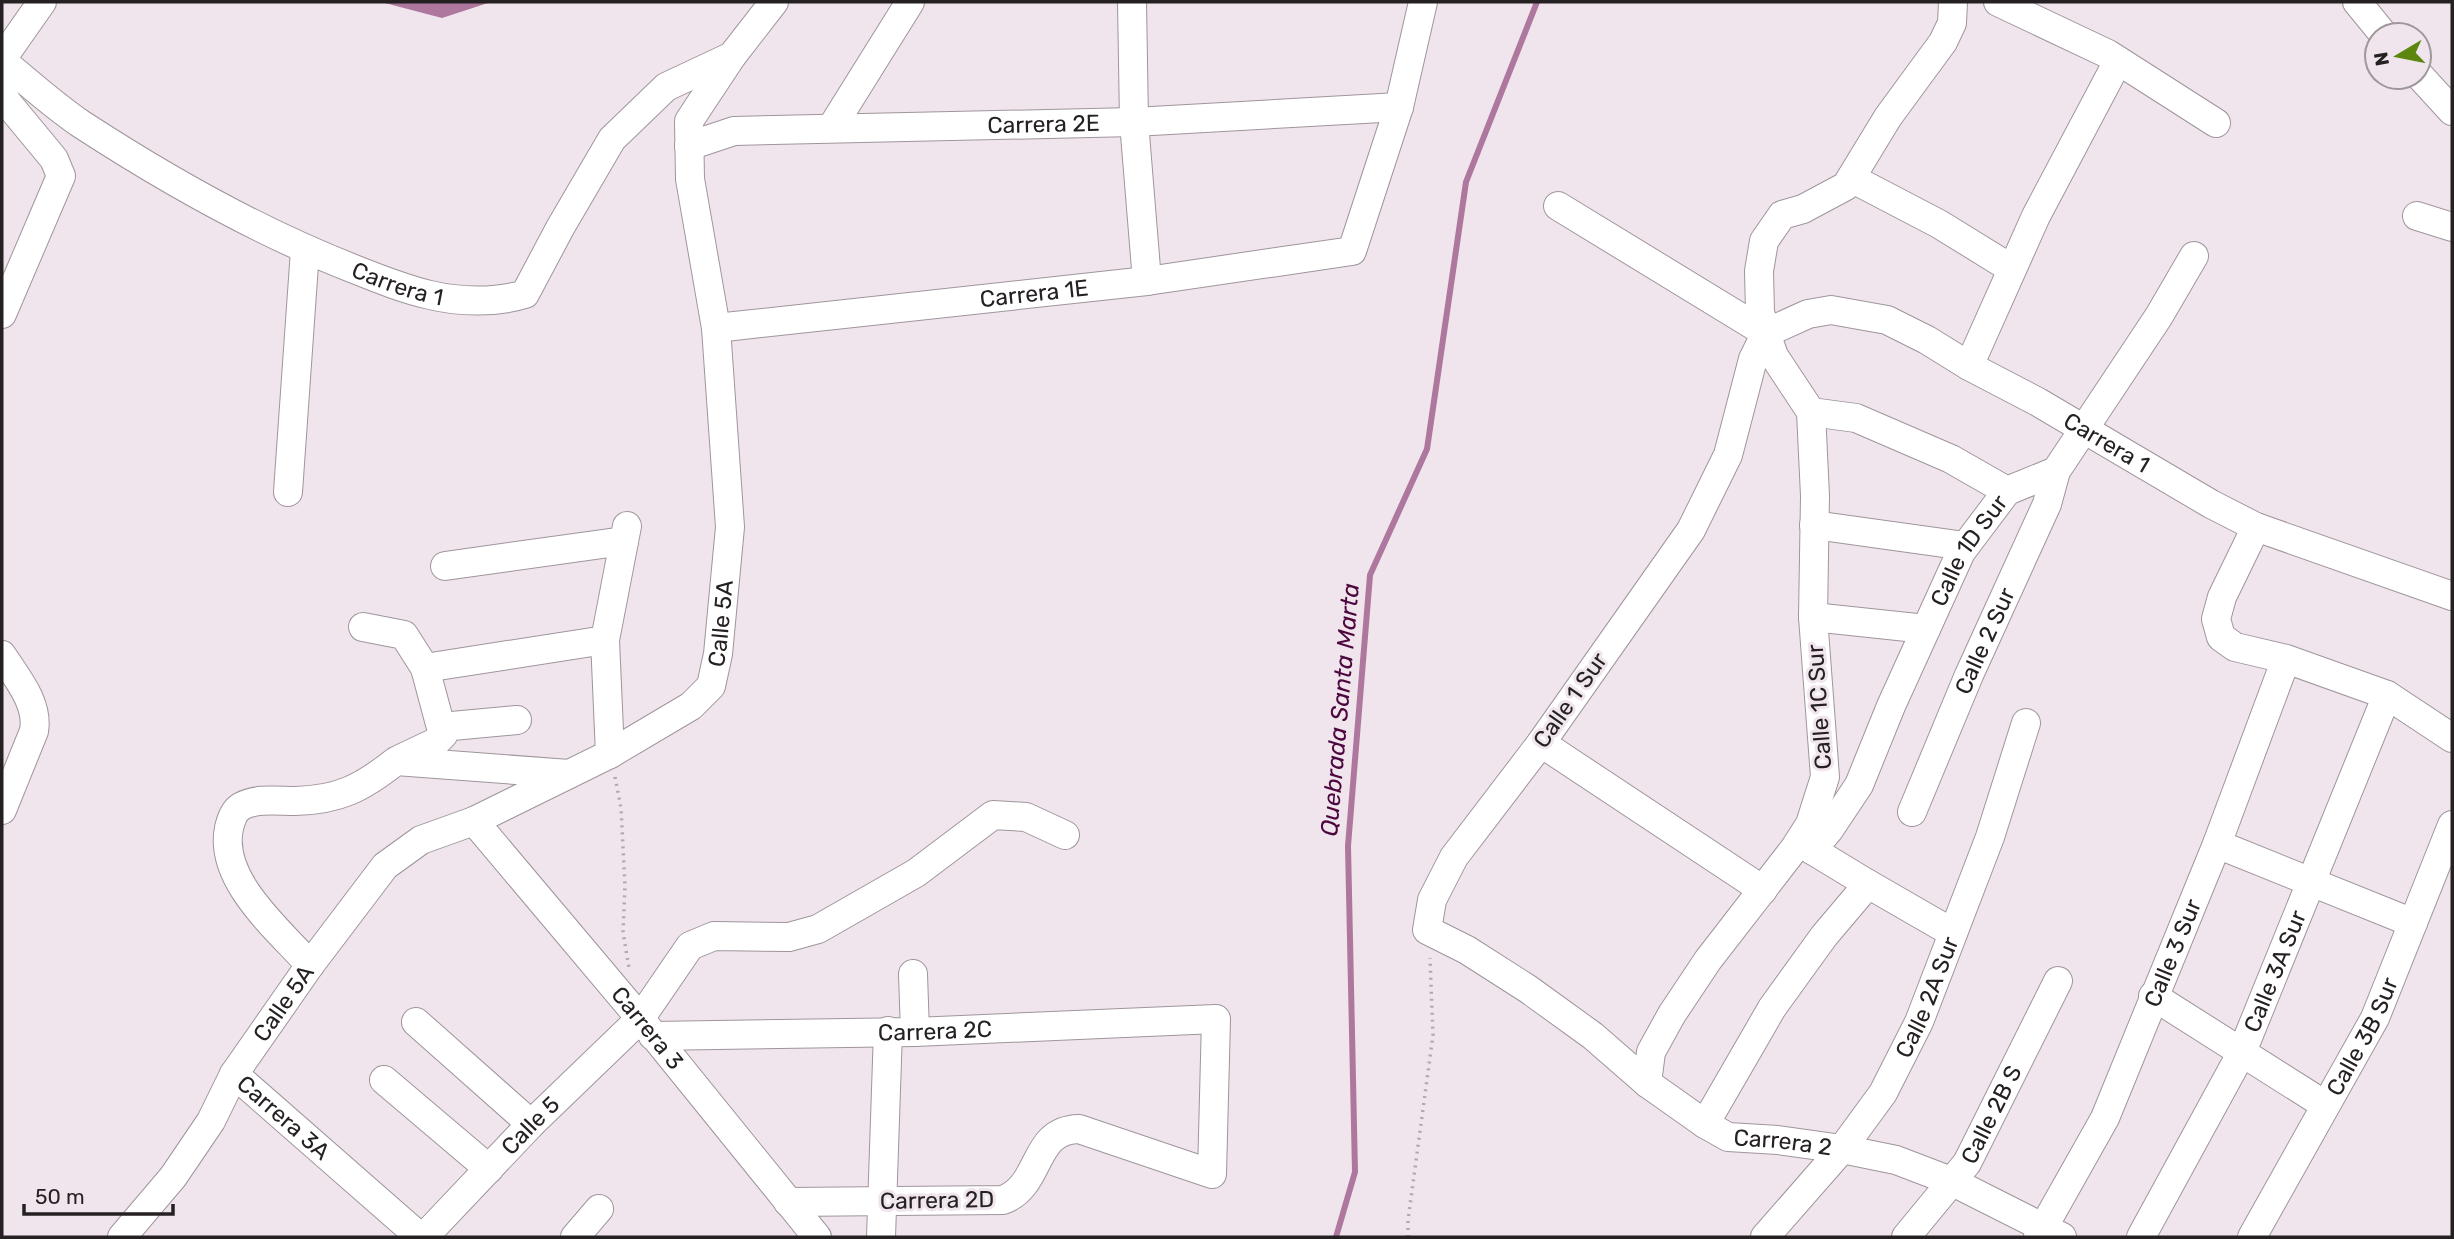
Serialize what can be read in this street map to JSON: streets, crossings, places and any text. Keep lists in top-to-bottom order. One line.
{"streets":{"street":["Carrera 2E","Carrera 1","Carrera 1E","Calle 1D Sur","Calle 5A","Calle 2 Sur","Calle 1 Sur","Calle 1C Sur","Calle 3 Sur","Calle 3A Sur","Calle 2A Sur","Carrera 3","Carrera 2C","Calle 3B Sur","Calle 2B S","Carrera 3A","Calle 5","Carrera 2","Carrera 2D"]},"crossings":[["Carrera 2E","Carrera 1E"],["Carrera 2E","Calle 5A"],["Carrera 1","Calle 5A"],["Carrera 1","Calle 1 Sur"],["Carrera 1E","Calle 5A"],["Calle 1D Sur","Calle 2 Sur"],["Calle 1D Sur","Calle 1C Sur"],["Calle 5A","Carrera 3"],["Calle 5A","Carrera 3A"],["Calle 1 Sur","Carrera 2"],["Calle 1C Sur","Carrera 2"],["Calle 3 Sur","Carrera 2"],["Calle 2A Sur","Carrera 2"],["Carrera 3","Carrera 2C"],["Carrera 3","Calle 5"],["Carrera 3","Carrera 2D"],["Carrera 2C","Calle 5"],["Carrera 2C","Carrera 2D"],["Calle 2B S","Carrera 2"],["Carrera 3A","Calle 5"]],"water":["Quebrada Santa Marta"],"scale_bar":"50 m","north":"left"}
